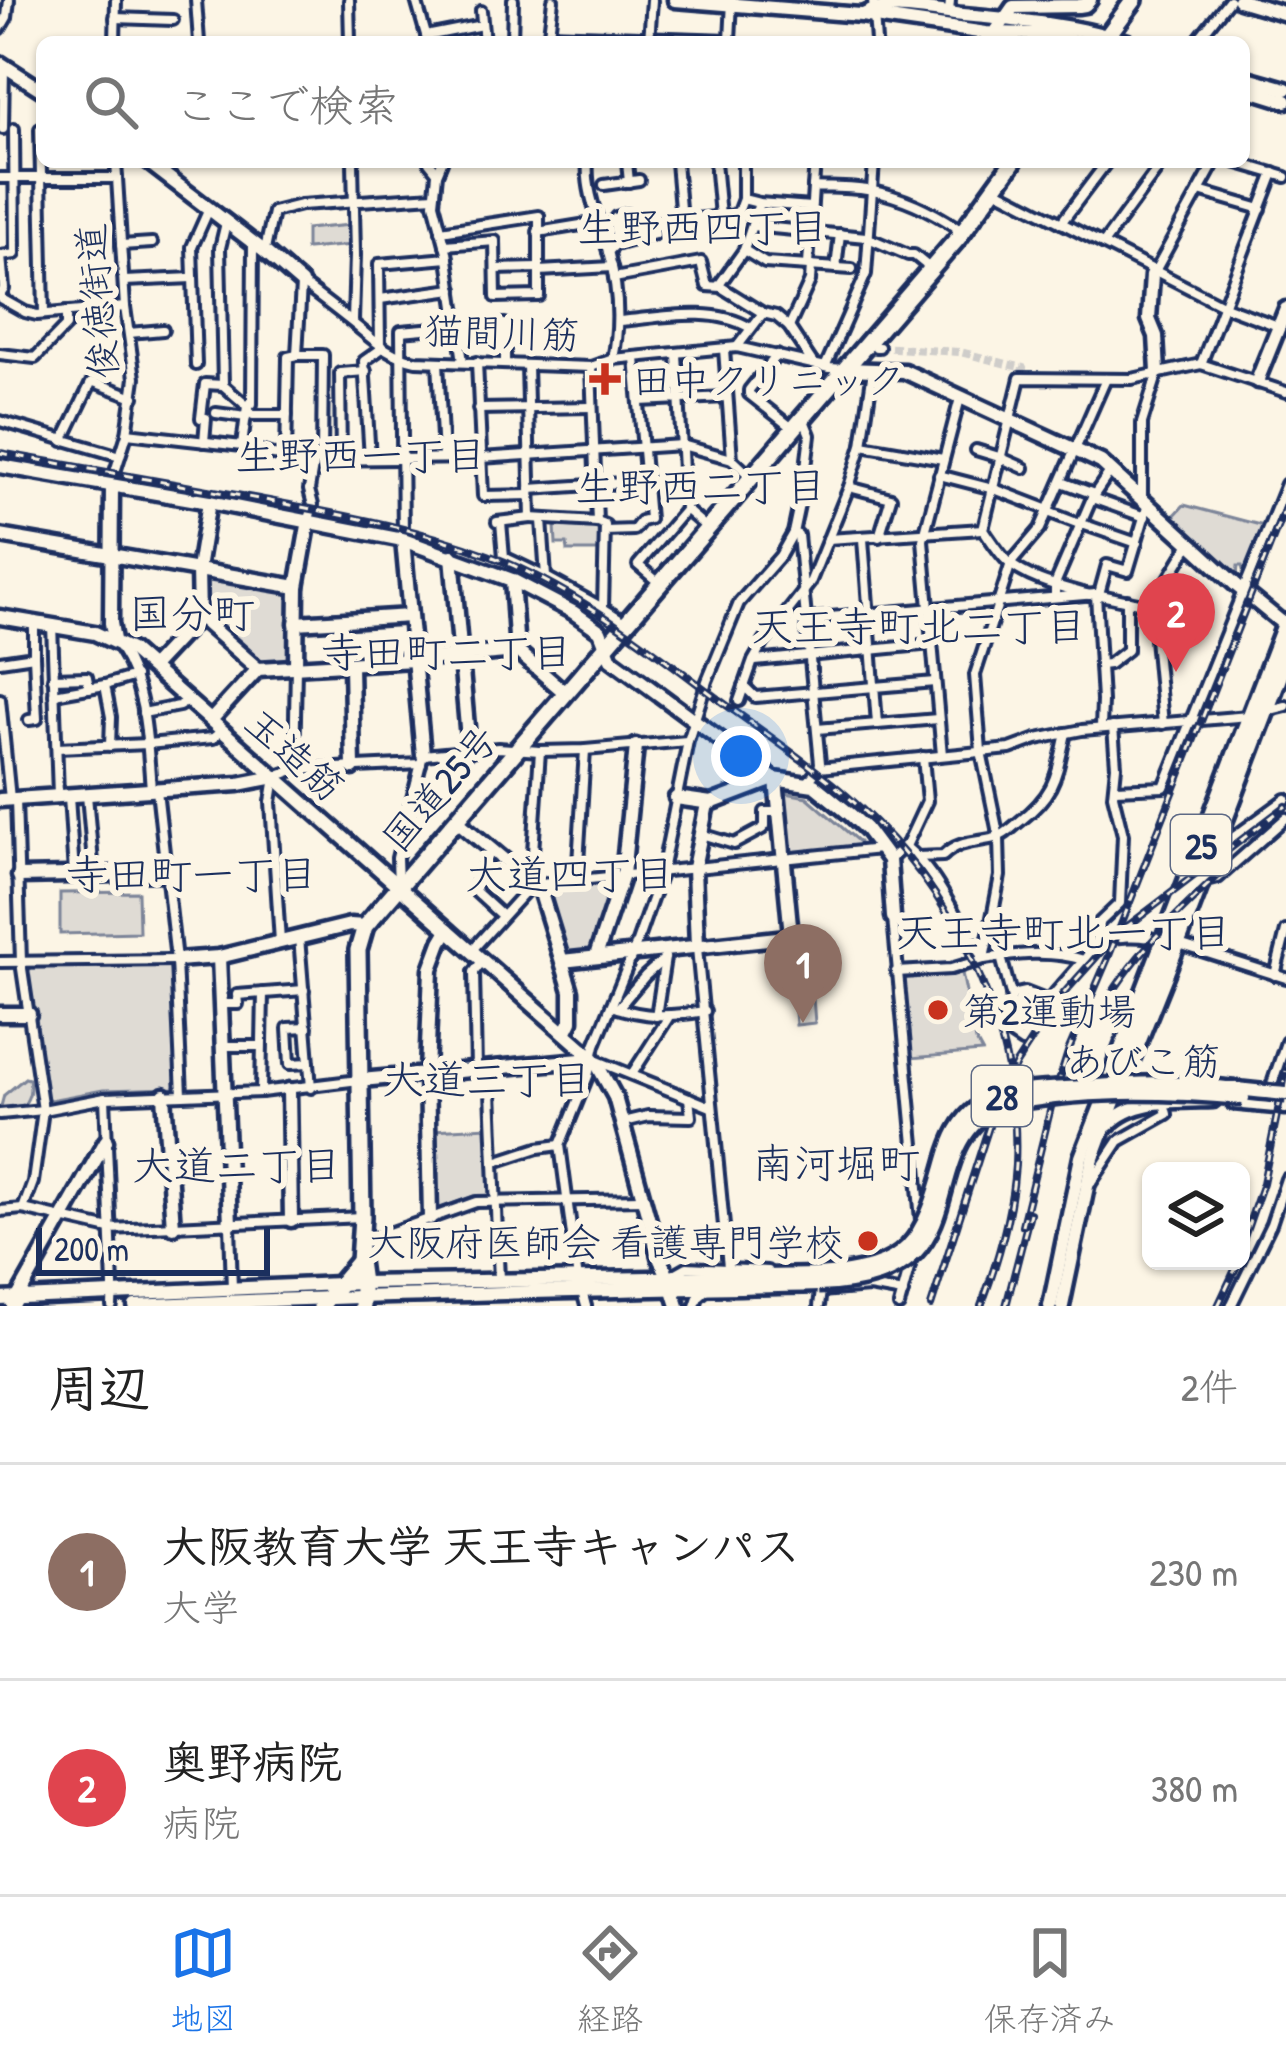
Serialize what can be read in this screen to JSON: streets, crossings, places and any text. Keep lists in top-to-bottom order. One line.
{"streets":{"highway":["国道25号","25"],"street":["俊徳街道","猫間川筋","玉造筋","あびこ筋","28"]},"crossings":[["猫間川筋","国道25号"],["玉造筋","国道25号"],["玉造筋","あびこ筋"],["玉造筋","28"],["あびこ筋","28"]],"districts":["生野西四丁目","生野西一丁目","生野西二丁目","国分町","天王寺町北二丁目","寺田町二丁目","寺田町一丁目","大道四丁目","天王寺町北一丁目","大道三丁目","南河堀町","大道二丁目"],"places":{"health":["田中クリニック"],"other":["第2運動場","大阪府医師会 看護専門学校"]},"scale_bar":"200 m","page":{"search":"ここで検索","pins":["2","1"],"scale":"200 m","heading":["周辺","2件"],"list":[{"mark":"1","name":"大阪教育大学 天王寺キャンパス","note":"大学","value":"230 m"},{"mark":"2","name":"奥野病院","note":"病院","value":"380 m"}],"nav":["地図","経路","保存済み"]}}
